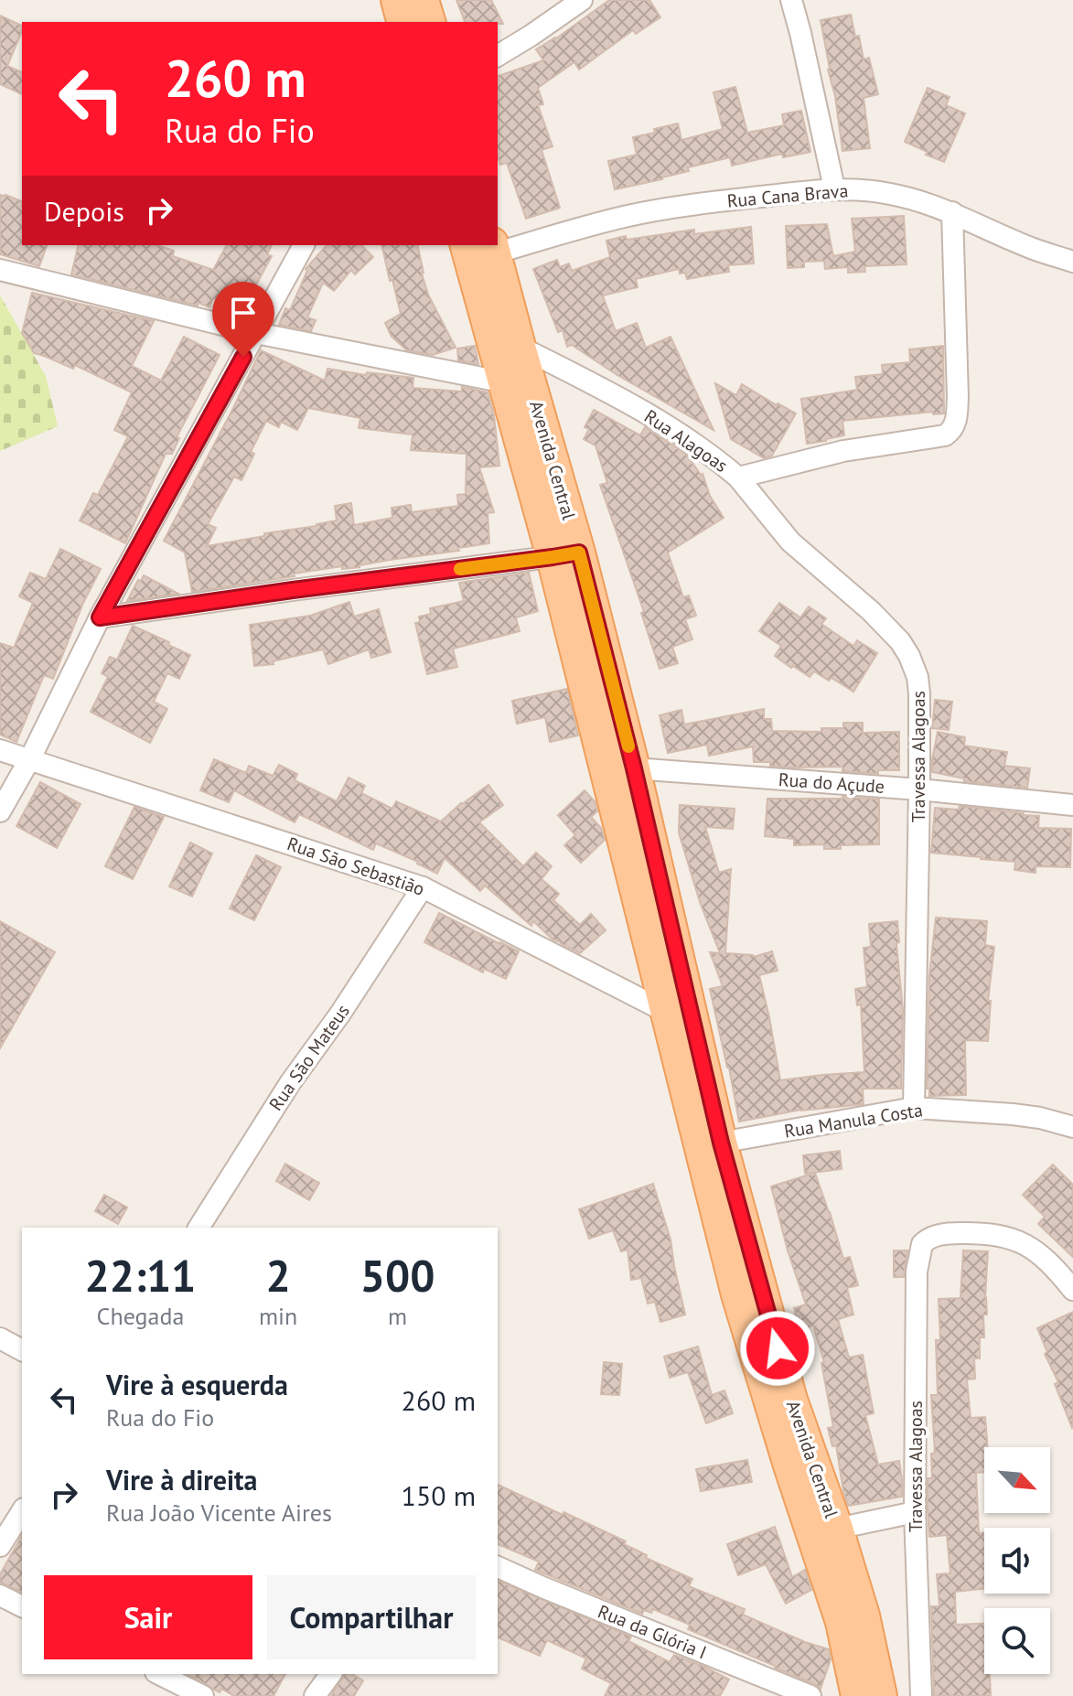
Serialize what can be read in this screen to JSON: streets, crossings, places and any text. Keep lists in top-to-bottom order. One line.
{"streets":{"main road":["Avenida Central"],"street":["Rua Cana Brava","Rua Alagoas","Travessa Alagoas","Rua do Açude","Rua São Sebastião","Rua São Mateus","Rua Manula Costa","Rua da Glória I"]},"crossings":[["Rua Cana Brava","Rua Alagoas"],["Rua Cana Brava","Avenida Central"],["Rua Alagoas","Avenida Central"],["Rua Alagoas","Travessa Alagoas"],["Avenida Central","Rua do Açude"],["Avenida Central","Rua Manula Costa"],["Travessa Alagoas","Rua do Açude"],["Travessa Alagoas","Rua Manula Costa"],["Rua São Sebastião","Rua São Mateus"]],"north":"bottom right","page":{"turn":["260 m","Rua do Fio"],"then":"Depois","eta":["22:11","Chegada","2","min","500","m"],"list":[{"name":"Vire à esquerda","note":"Rua do Fio","value":"260 m"},{"name":"Vire à direita","note":"Rua João Vicente Aires","value":"150 m"}],"buttons":["Sair","Compartilhar"]}}
